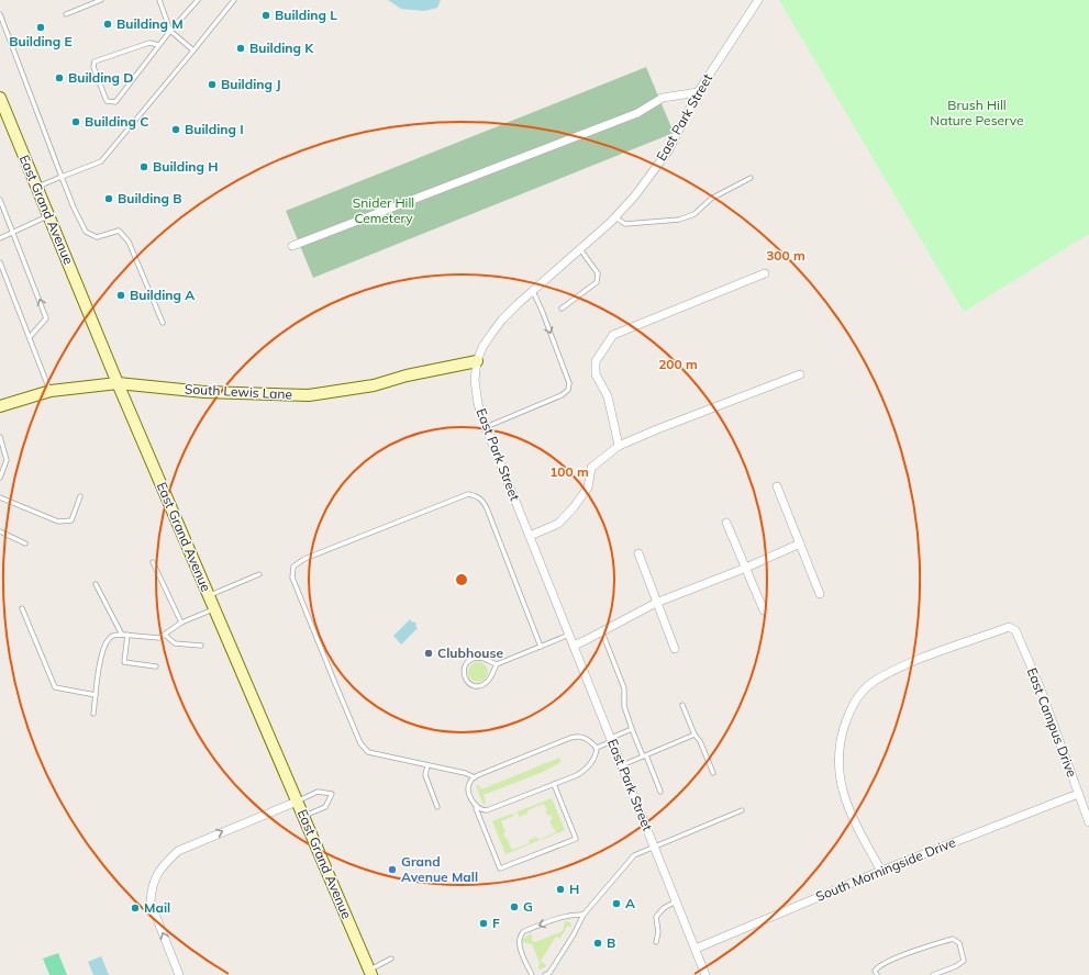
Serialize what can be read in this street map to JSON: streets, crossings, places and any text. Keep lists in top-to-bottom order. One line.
{"streets":{"street":["East Park Street","East Grand Avenue","South Lewis Lane","East Campus Drive","South Morningside Drive"]},"crossings":[["East Park Street","South Lewis Lane"],["East Park Street","South Morningside Drive"],["East Grand Avenue","South Lewis Lane"],["East Campus Drive","South Morningside Drive"]],"parks":["Brush Hill Nature Peserve","Snider Hill Cemetery"],"places":["Building L","Building M","Building E","Building K","Building D","Building J","Building C","Building I","Building H","Building B","Building A","Clubhouse","Grand Avenue Mall","H","A","G","Mail","F","B"],"rings":["300 m","200 m","100 m"]}
